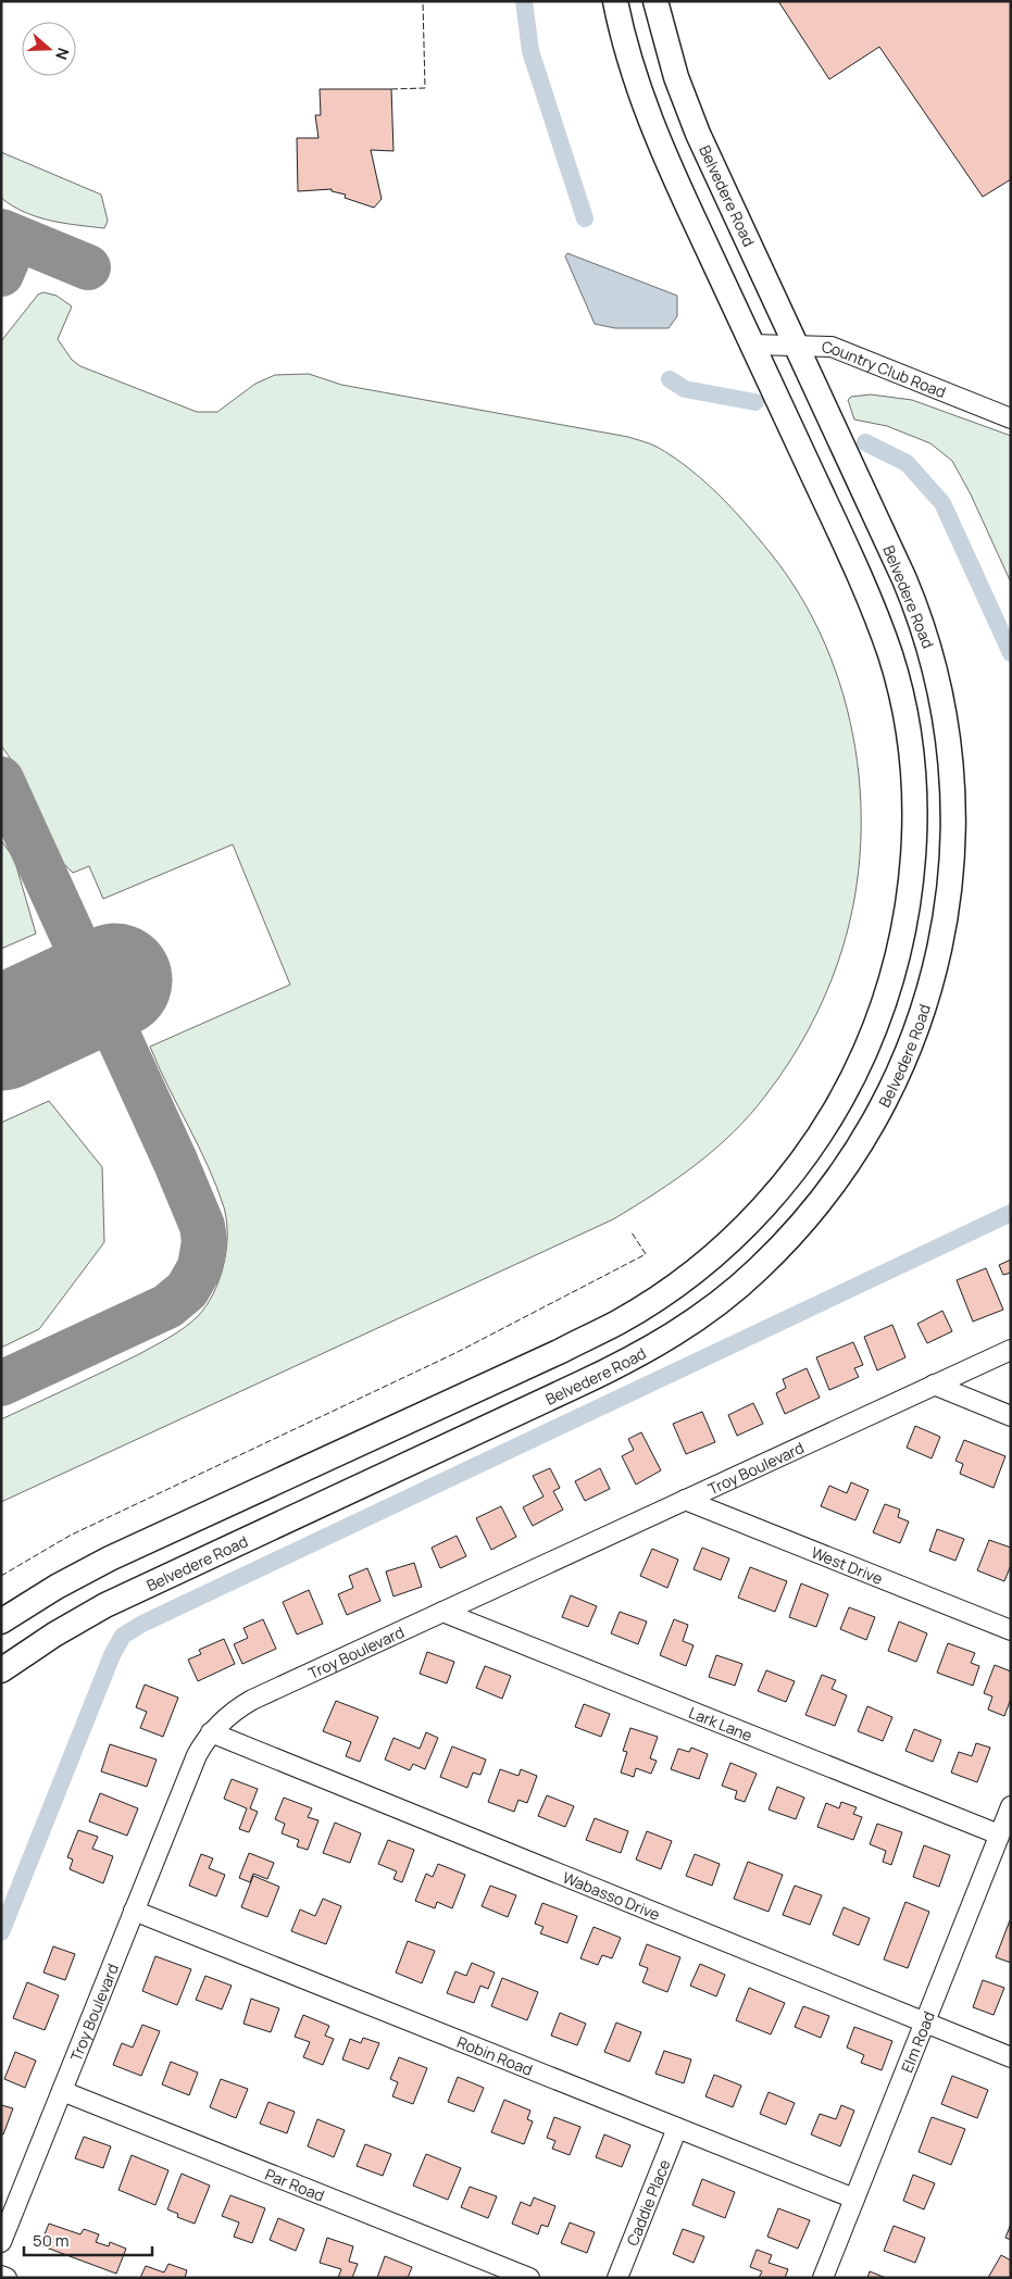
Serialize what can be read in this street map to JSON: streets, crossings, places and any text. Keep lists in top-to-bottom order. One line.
{"streets":{"main road":["Belvedere Road"],"street":["Country Club Road","Troy Boulevard","West Drive","Lark Lane","Wabasso Drive","Elm Road","Robin Road","Par Road","Caddie Place"]},"crossings":[["Belvedere Road","Country Club Road"],["Troy Boulevard","West Drive"],["Troy Boulevard","Lark Lane"],["Troy Boulevard","Wabasso Drive"],["Troy Boulevard","Robin Road"],["Troy Boulevard","Par Road"],["Lark Lane","Elm Road"],["Wabasso Drive","Elm Road"],["Elm Road","Robin Road"],["Robin Road","Caddie Place"]],"scale_bar":"50 m","north":"right"}
